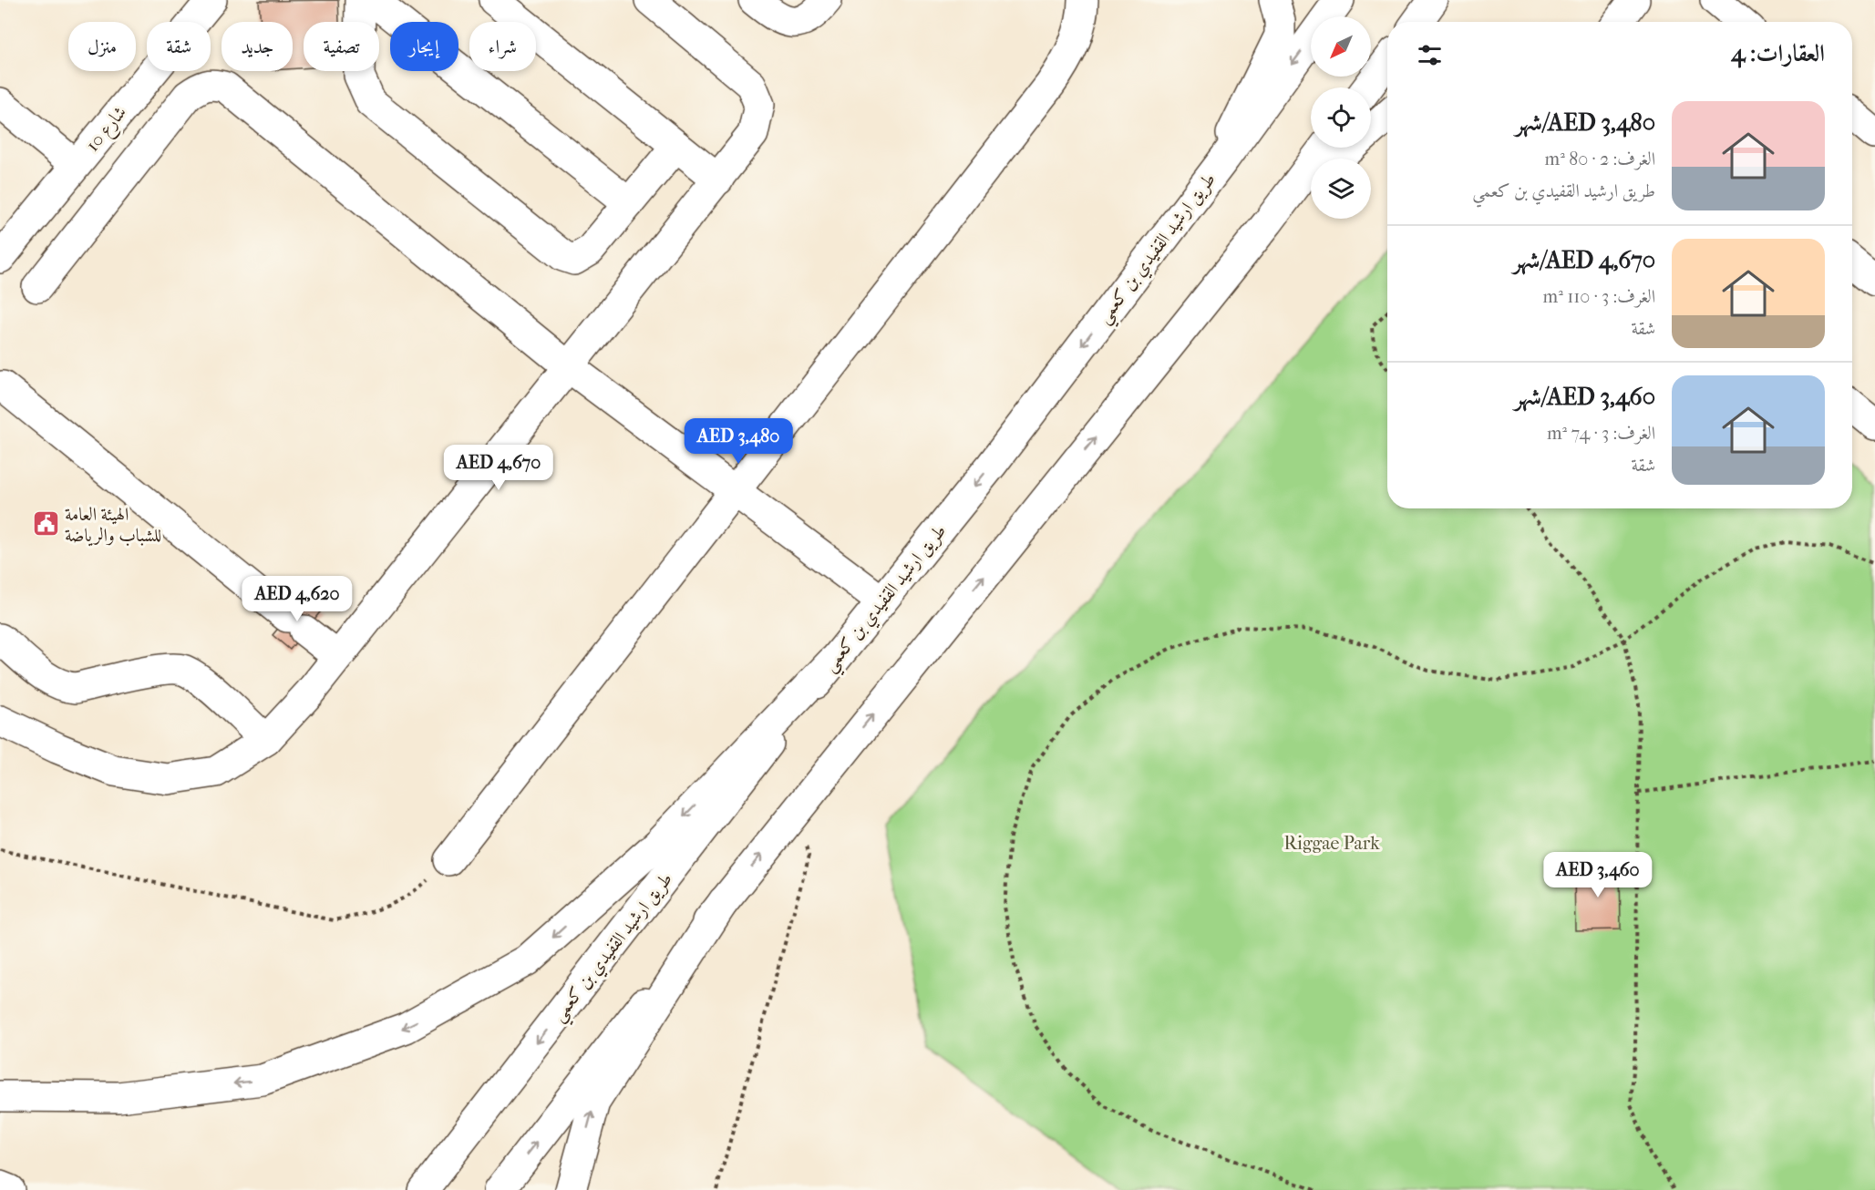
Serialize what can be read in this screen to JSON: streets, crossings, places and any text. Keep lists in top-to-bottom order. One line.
{"streets":{"main road":["شارع 10","طريق ارشيد القفيدي بن كعمي"]},"parks":["Riggae Park"],"places":{"public building":["الهيئة العامة للشباب والرياضة"]},"north":"bottom left","page":{"chip":["شراء","إيجار","تصفية","جديد","شقة","منزل"],"heading":"العقارات: 4","list":[{"name":"AED 3,480/شهر","note":"الغرف: 2 · 80 m² · طريق ارشيد القفيدي بن كعمي"},{"name":"AED 4,670/شهر","note":"الغرف: 3 · 110 m² · شقة"},{"name":"AED 3,460/شهر","note":"الغرف: 3 · 74 m² · شقة"}],"price":["AED 3,480","AED 4,670","AED 4,620","AED 3,460"]}}
